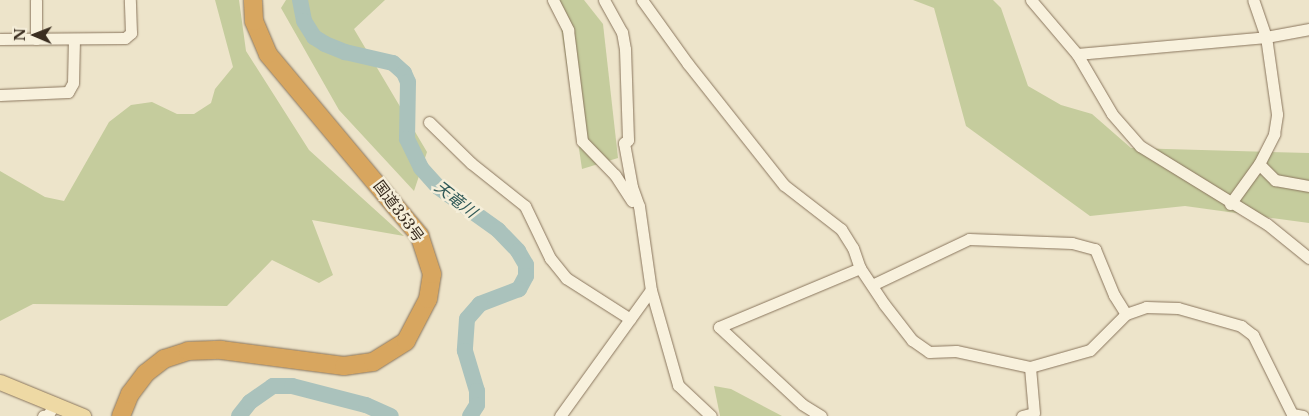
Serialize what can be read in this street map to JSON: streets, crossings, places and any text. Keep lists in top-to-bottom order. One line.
{"streets":{"highway":["国道353号"]},"water":["天竜川"],"north":"left"}
